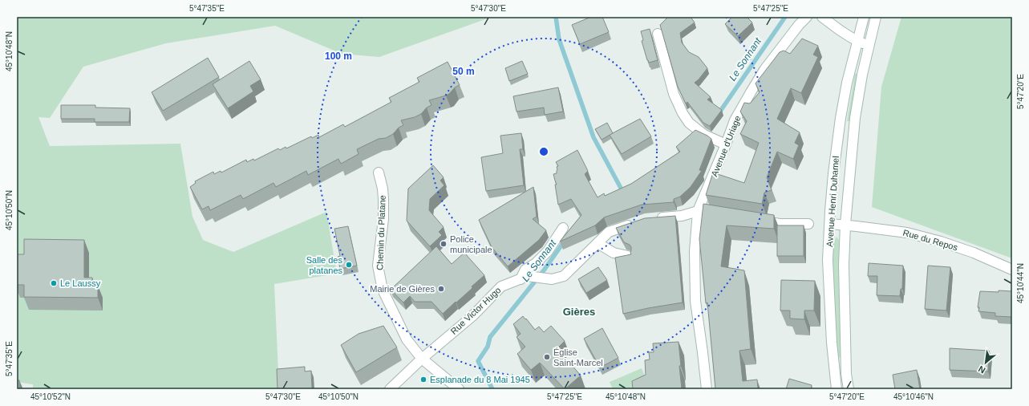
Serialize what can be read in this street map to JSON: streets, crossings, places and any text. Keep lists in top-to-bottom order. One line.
{"streets":{"street":["Avenue d'Uriage","Avenue Henri Duhamel","Chemin du Platane","Rue du Repos","Rue Victor Hugo"]},"crossings":[["Avenue Henri Duhamel","Rue du Repos"],["Chemin du Platane","Rue Victor Hugo"]],"districts":["Gières"],"water":["Le Sonnant"],"places":["Police municipale","Salle des platanes","Le Laussy","Mairie de Gières","Église Saint-Marcel","Esplanade du 8 Mai 1945"],"north":"bottom left","coordinates":["5°47'35\"E","5°47'30\"E","5°47'25\"E","45°10'48\"N","5°47'20\"E","45°10'50\"N","45°10'44\"N","45°10'52\"N","45°10'46\"N"],"rings":["100 m","50 m"]}
